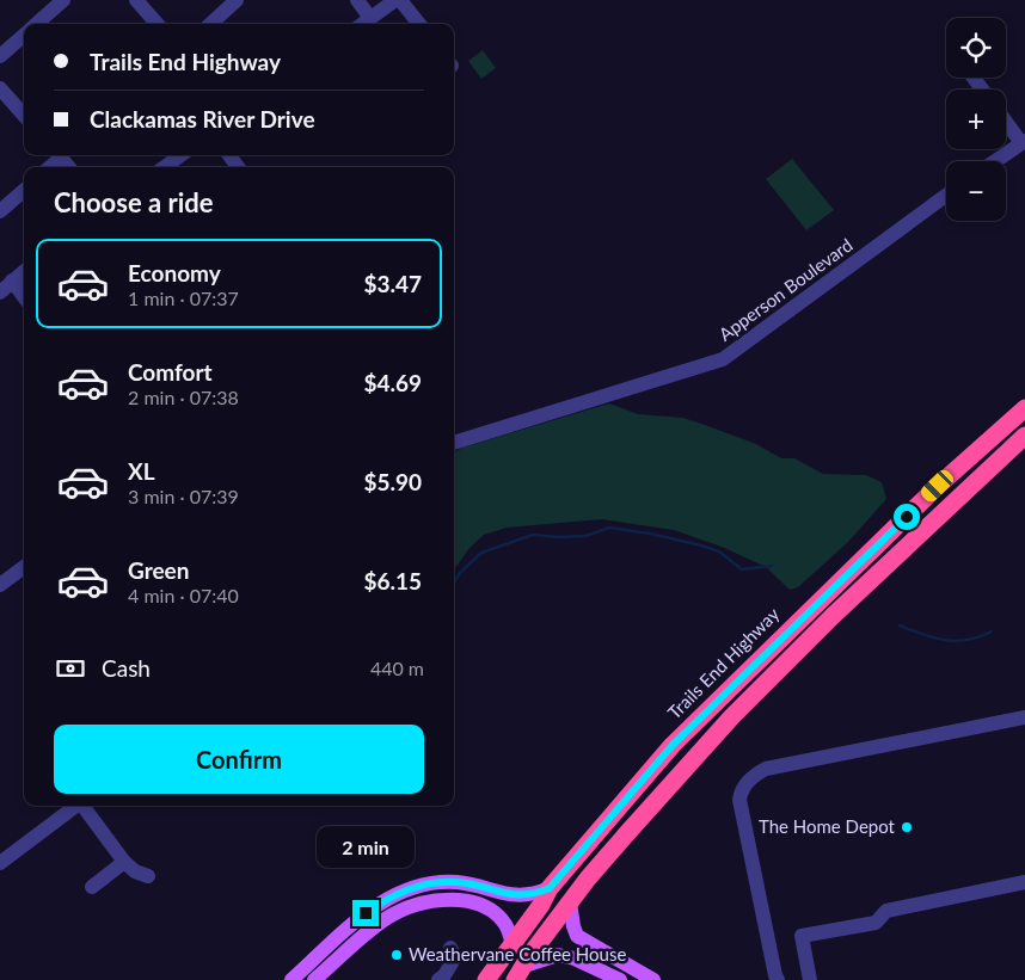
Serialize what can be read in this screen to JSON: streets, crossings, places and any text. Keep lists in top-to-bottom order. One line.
{"streets":{"highway":["Trails End Highway"],"street":["Apperson Boulevard"]},"places":["The Home Depot","Weathervane Coffee House"],"page":{"map_buttons":["+","−"],"banner":["Trails End Highway","Clackamas River Drive"],"heading":"Choose a ride","list":[{"name":"Economy","note":"1 min · 07:37","value":"$3.47"},{"name":"Comfort","note":"2 min · 07:38","value":"$4.69"},{"name":"XL","note":"3 min · 07:39","value":"$5.90"},{"name":"Green","note":"4 min · 07:40","value":"$6.15"}],"pay":["Cash","440 m"],"buttons":"Confirm","bubble":"2 min"}}
